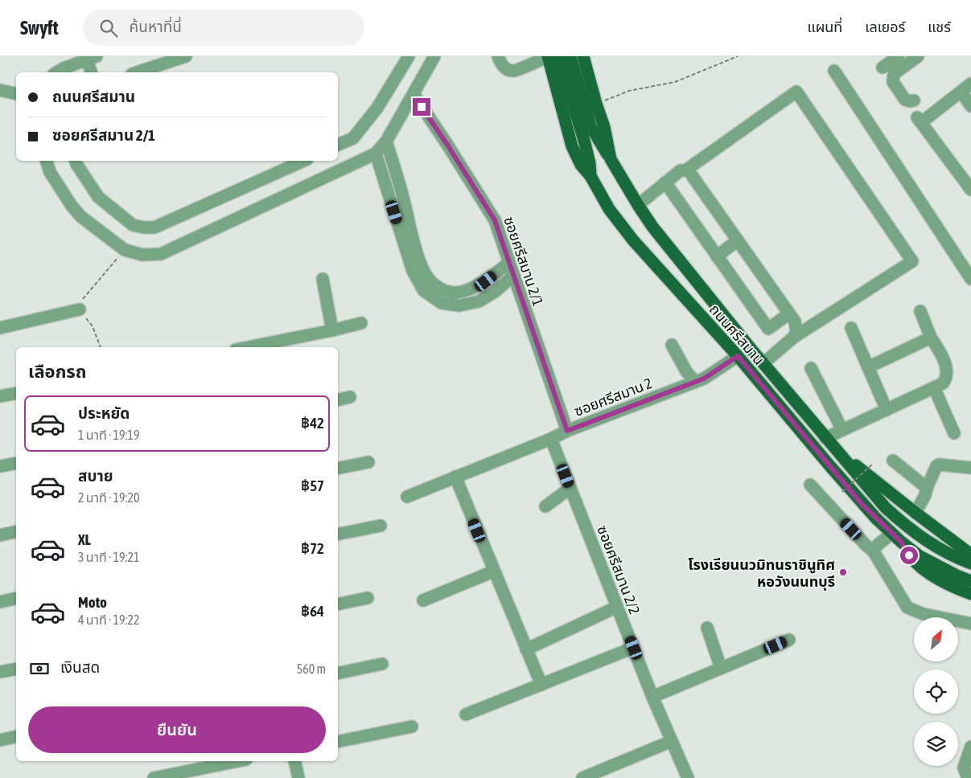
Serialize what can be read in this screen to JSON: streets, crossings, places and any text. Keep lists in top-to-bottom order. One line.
{"streets":{"main road":["ถนนศรีสมาน"],"street":["ซอยศรีสมาน 2/1","ซอยศรีสมาน 2","ซอยศรีสมาน 2/2"]},"crossings":[["ซอยศรีสมาน 2/1","ซอยศรีสมาน 2"],["ถนนศรีสมาน","ซอยศรีสมาน 2"],["ซอยศรีสมาน 2","ซอยศรีสมาน 2/2"]],"places":["โรงเรียนนวมิทนราชินูทิศ หอวังนนทบุรี"],"north":"top right","page":{"header":"Swyft","search":"ค้นหาที่นี่","nav":["แผนที่","เลเยอร์","แชร์"],"banner":["ถนนศรีสมาน","ซอยศรีสมาน 2/1"],"heading":"เลือกรถ","list":[{"name":"ประหยัด","note":"1 นาที · 19:19","value":"฿42"},{"name":"สบาย","note":"2 นาที · 19:20","value":"฿57"},{"name":"XL","note":"3 นาที · 19:21","value":"฿72"},{"name":"Moto","note":"4 นาที · 19:22","value":"฿64"}],"pay":["เงินสด","560 m"],"buttons":"ยืนยัน"}}
